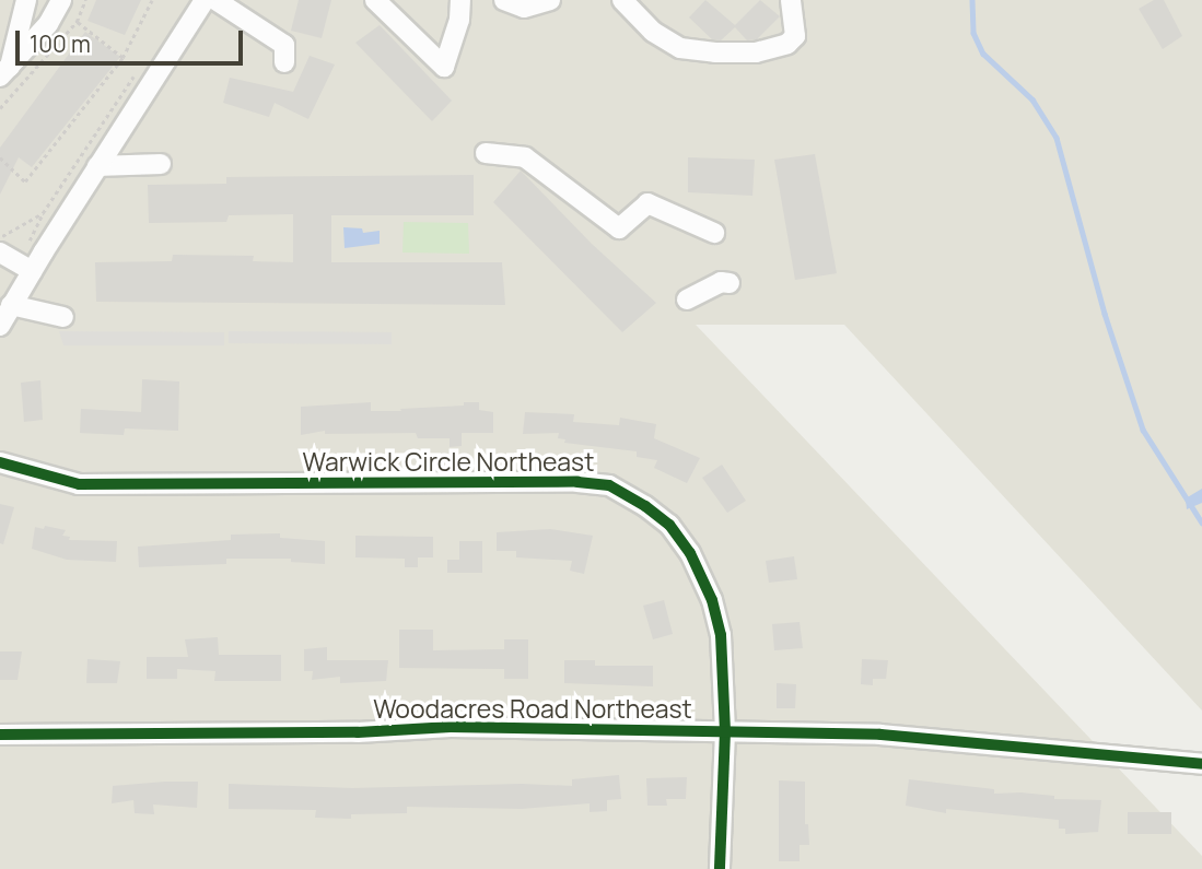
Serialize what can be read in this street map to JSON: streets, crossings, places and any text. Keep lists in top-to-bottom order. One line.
{"streets":{"street":["Warwick Circle Northeast","Woodacres Road Northeast"]},"crossings":[["Warwick Circle Northeast","Woodacres Road Northeast"]],"scale_bar":"100 m"}
